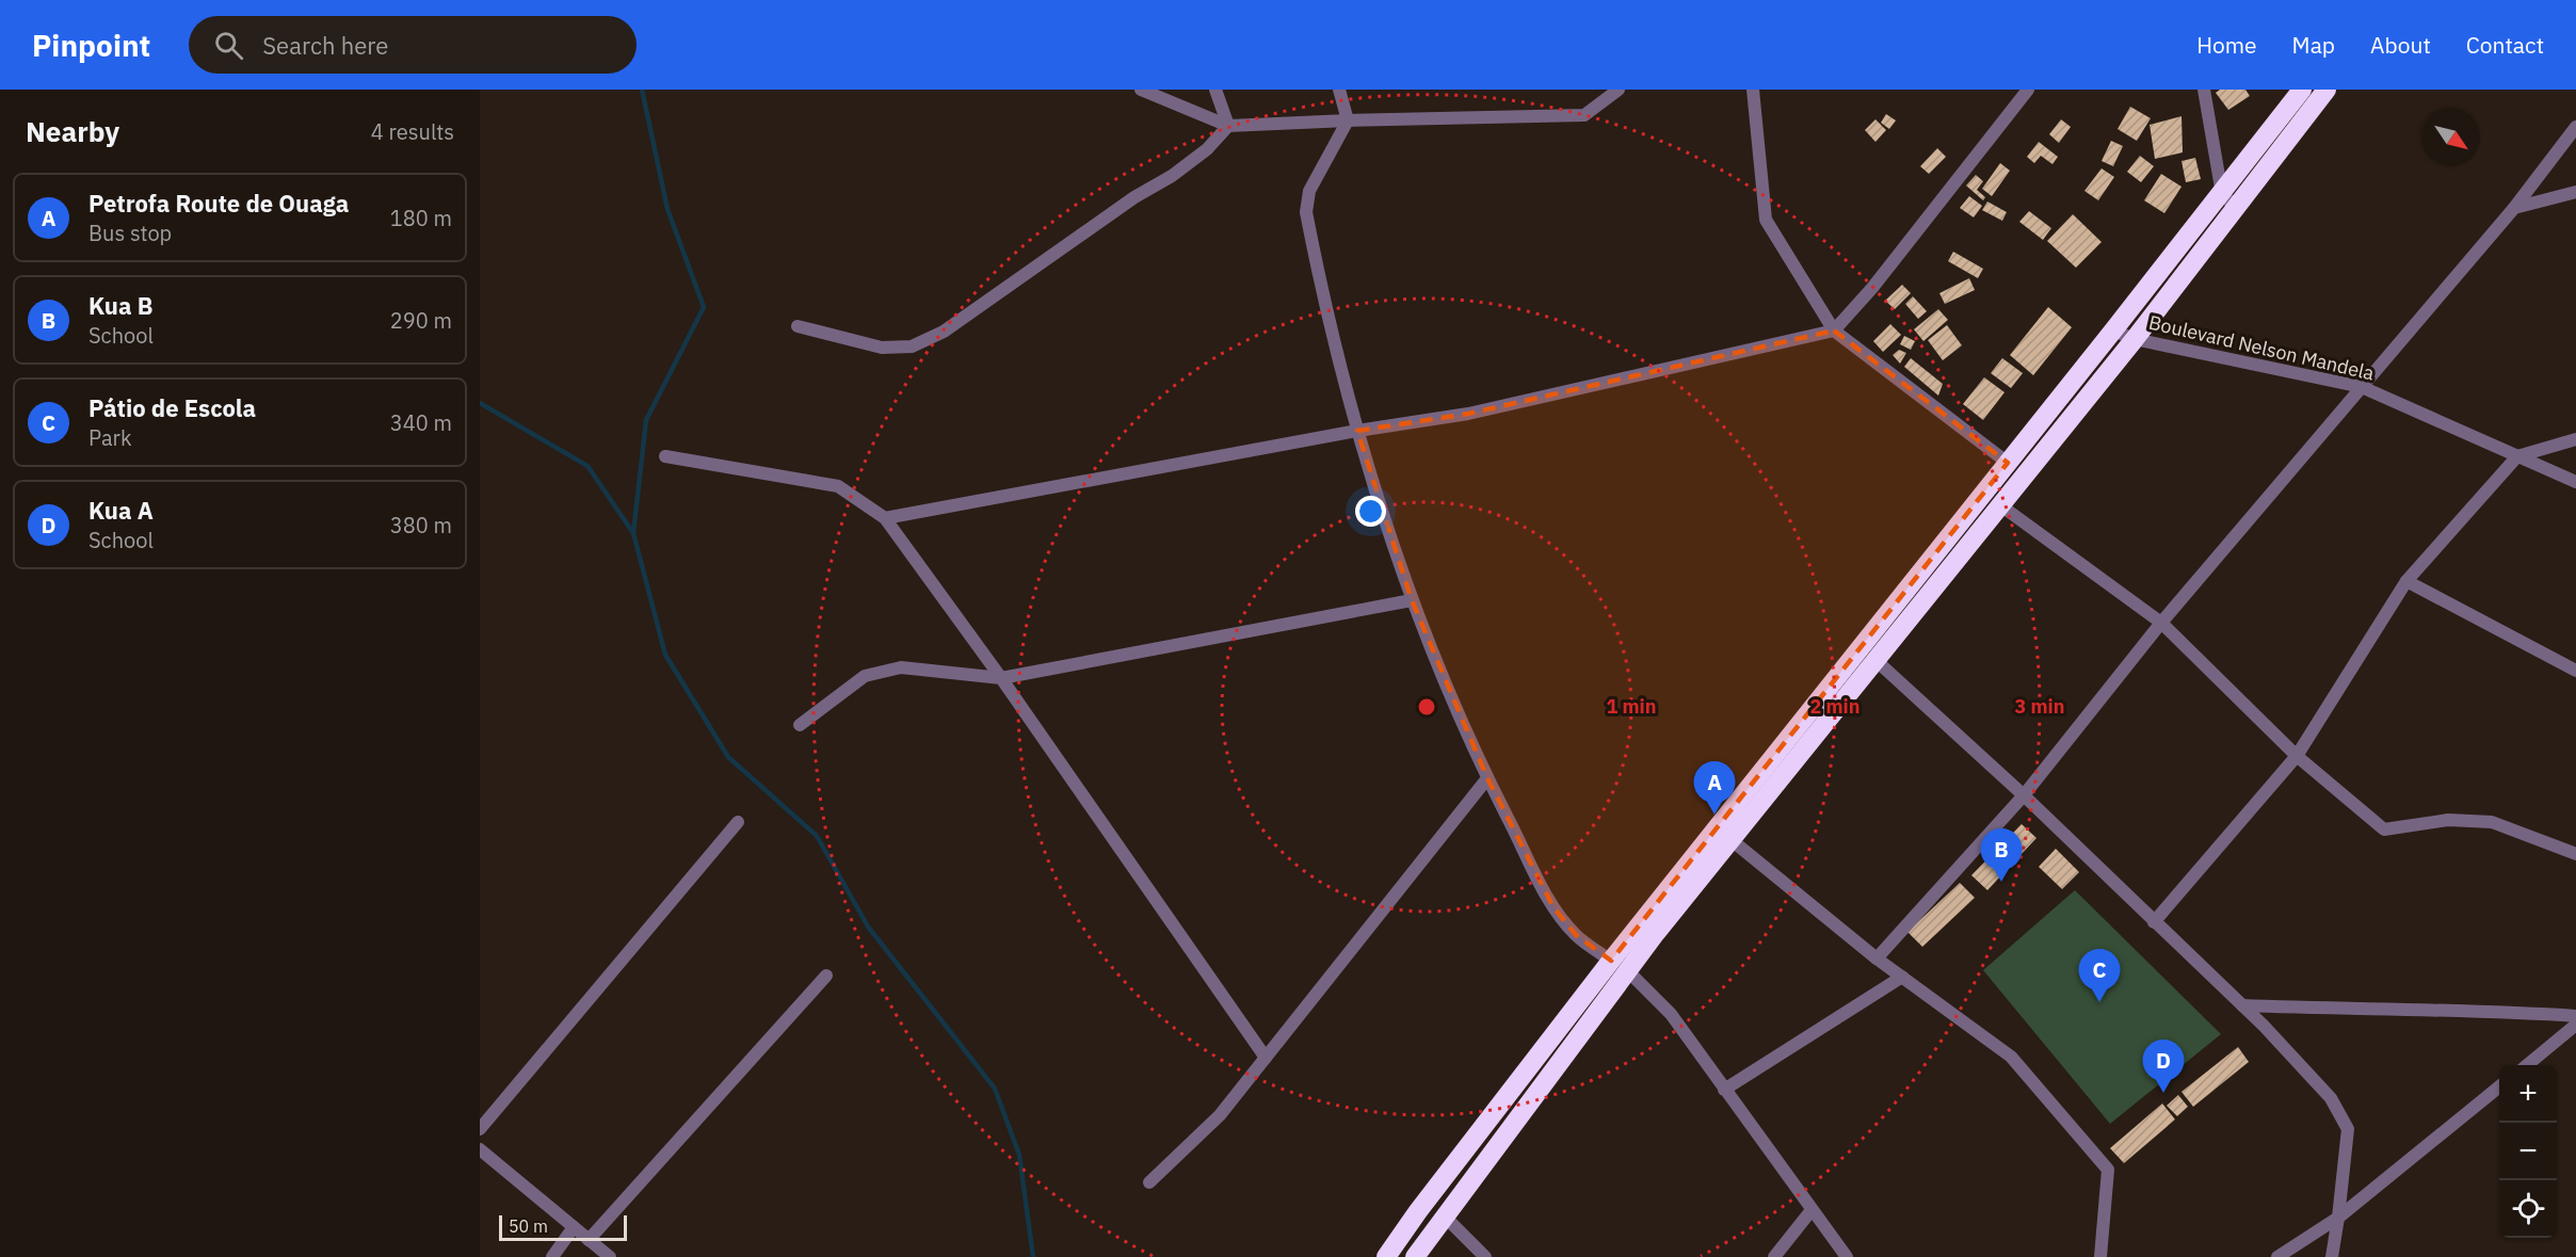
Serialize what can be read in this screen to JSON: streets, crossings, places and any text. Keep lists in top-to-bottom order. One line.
{"streets":{"street":["Boulevard Nelson Mandela"]},"scale_bar":"50 m","north":"bottom right","page":{"header":"Pinpoint","search":"Search here","nav":["Home","Map","About","Contact"],"heading":["Nearby","4 results"],"list":[{"mark":"A","name":"Petrofa Route de Ouaga","note":"Bus stop","value":"180 m"},{"mark":"B","name":"Kua B","note":"School","value":"290 m"},{"mark":"C","name":"Pátio de Escola","note":"Park","value":"340 m"},{"mark":"D","name":"Kua A","note":"School","value":"380 m"}],"pins":["A","B","C","D"],"map_buttons":["+","−"],"scale":"50 m"},"rings":["1 min","2 min","3 min"]}
